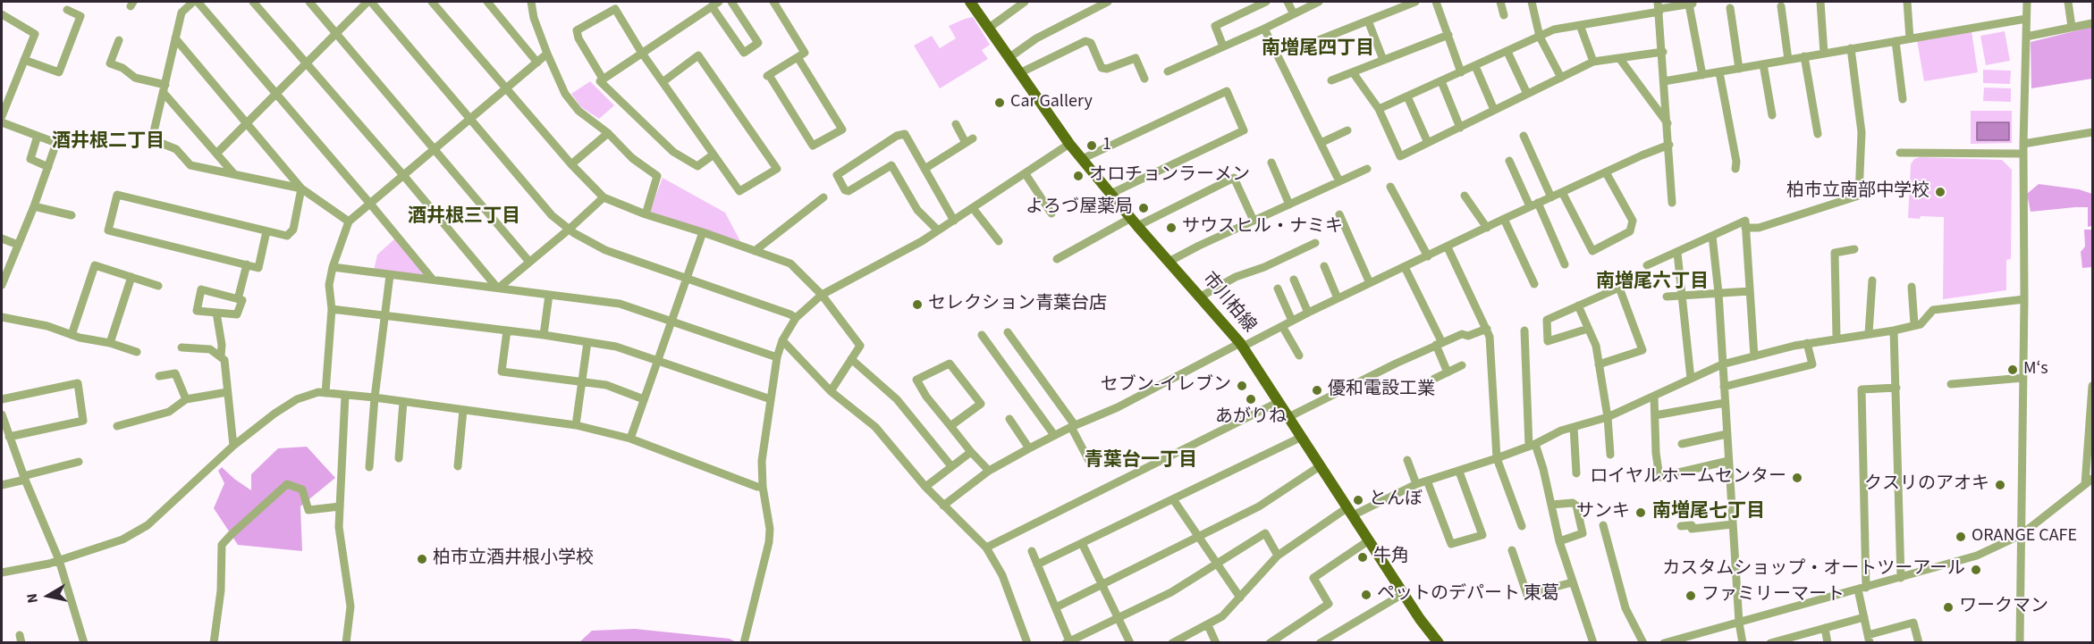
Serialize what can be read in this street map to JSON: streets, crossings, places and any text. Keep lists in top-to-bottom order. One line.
{"streets":{"main road":["市川柏線"]},"districts":["南増尾四丁目","酒井根二丁目","酒井根三丁目","南増尾六丁目","青葉台一丁目","南増尾七丁目"],"places":["Car Gallery","1","オロチョンラーメン","柏市立南部中学校","よろづ屋薬局","サウスヒル・ナミキ","セレクション青葉台店","M‘s","セブン-イレブン","優和電設工業","あがりね","ロイヤルホームセンター","クスリのアオキ","とんぼ","サンキ","ORANGE CAFE","牛角","柏市立酒井根小学校","カスタムショップ・オートツーアール","ペットのデパート 東葛","ファミリーマート","ワークマン"],"north":"left"}
